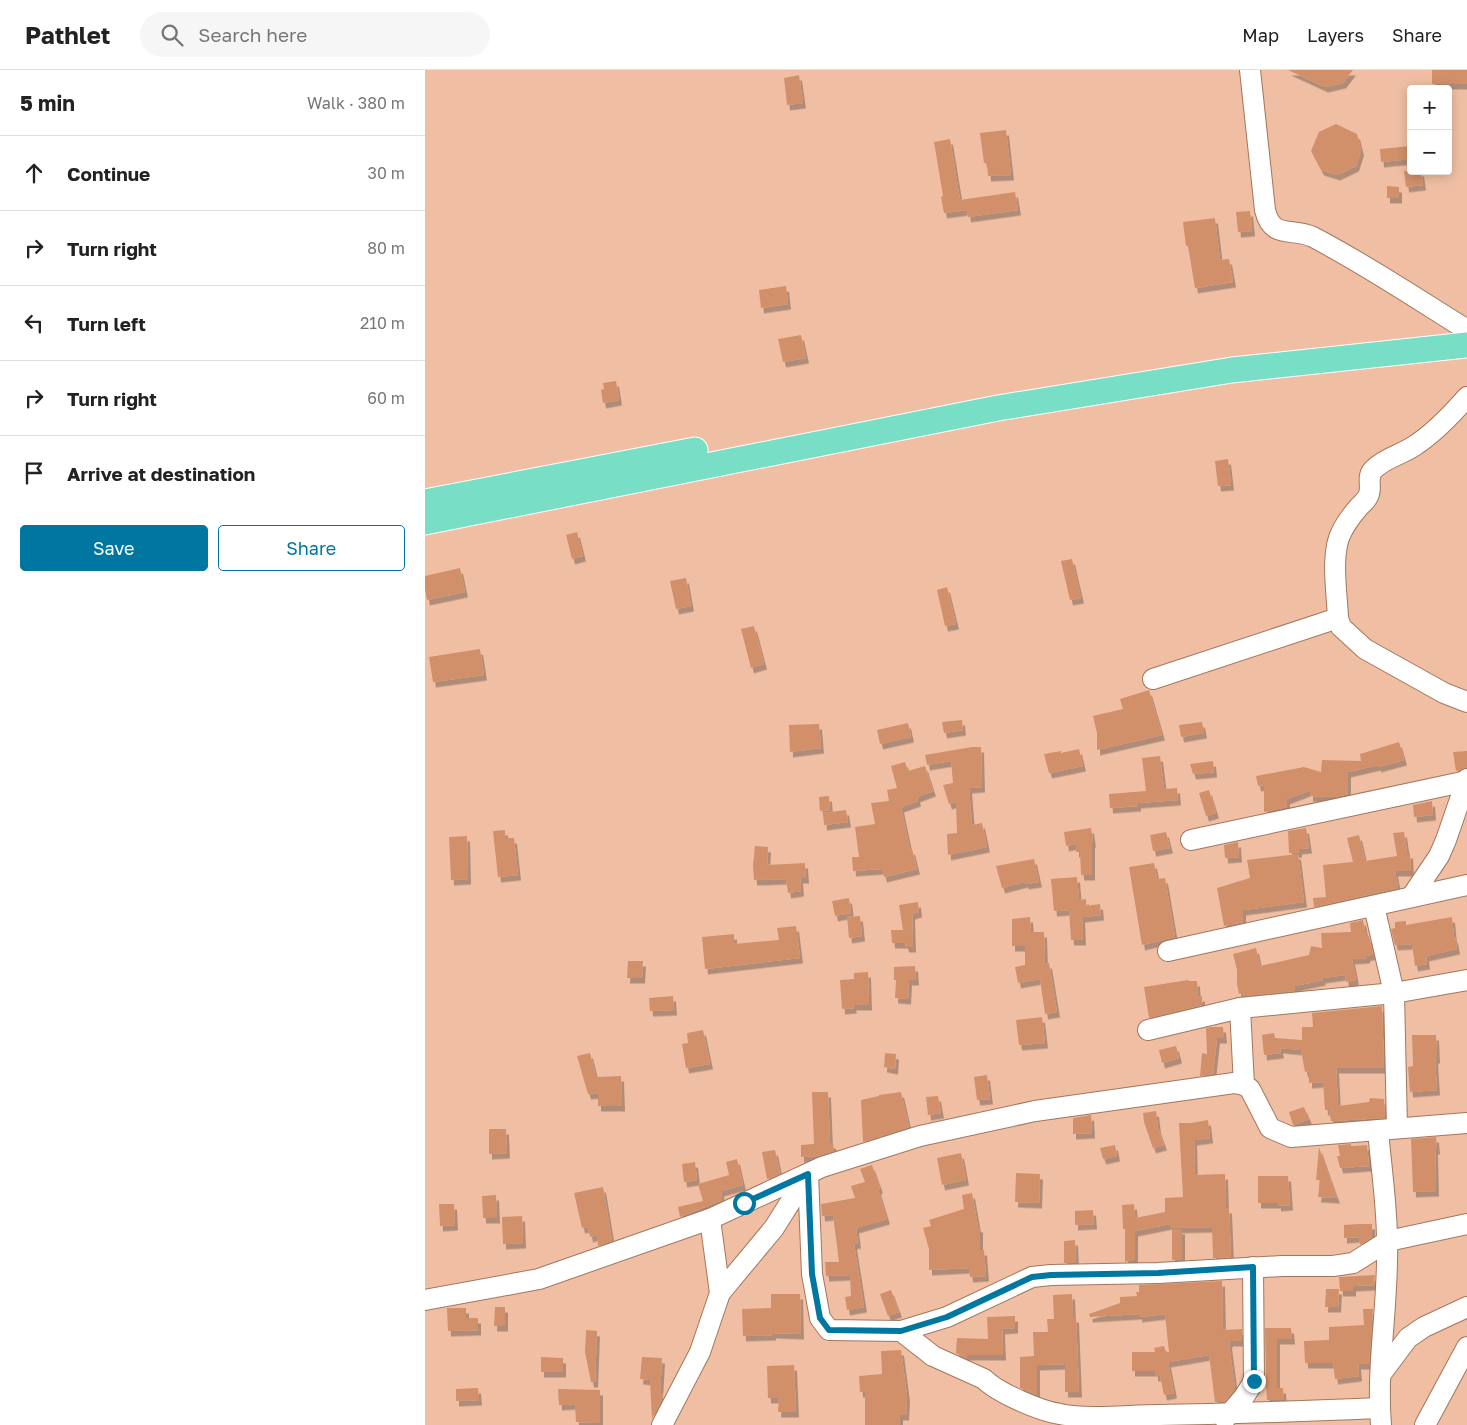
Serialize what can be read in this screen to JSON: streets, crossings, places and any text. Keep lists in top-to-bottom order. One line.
{"page":{"header":"Pathlet","search":"Search here","nav":["Map","Layers","Share"],"heading":["5 min","Walk · 380 m"],"map_buttons":["+","−"],"list":[["Continue","30 m"],["Turn right","80 m"],["Turn left","210 m"],["Turn right","60 m"],"Arrive at destination"],"buttons":["Save","Share"]}}
